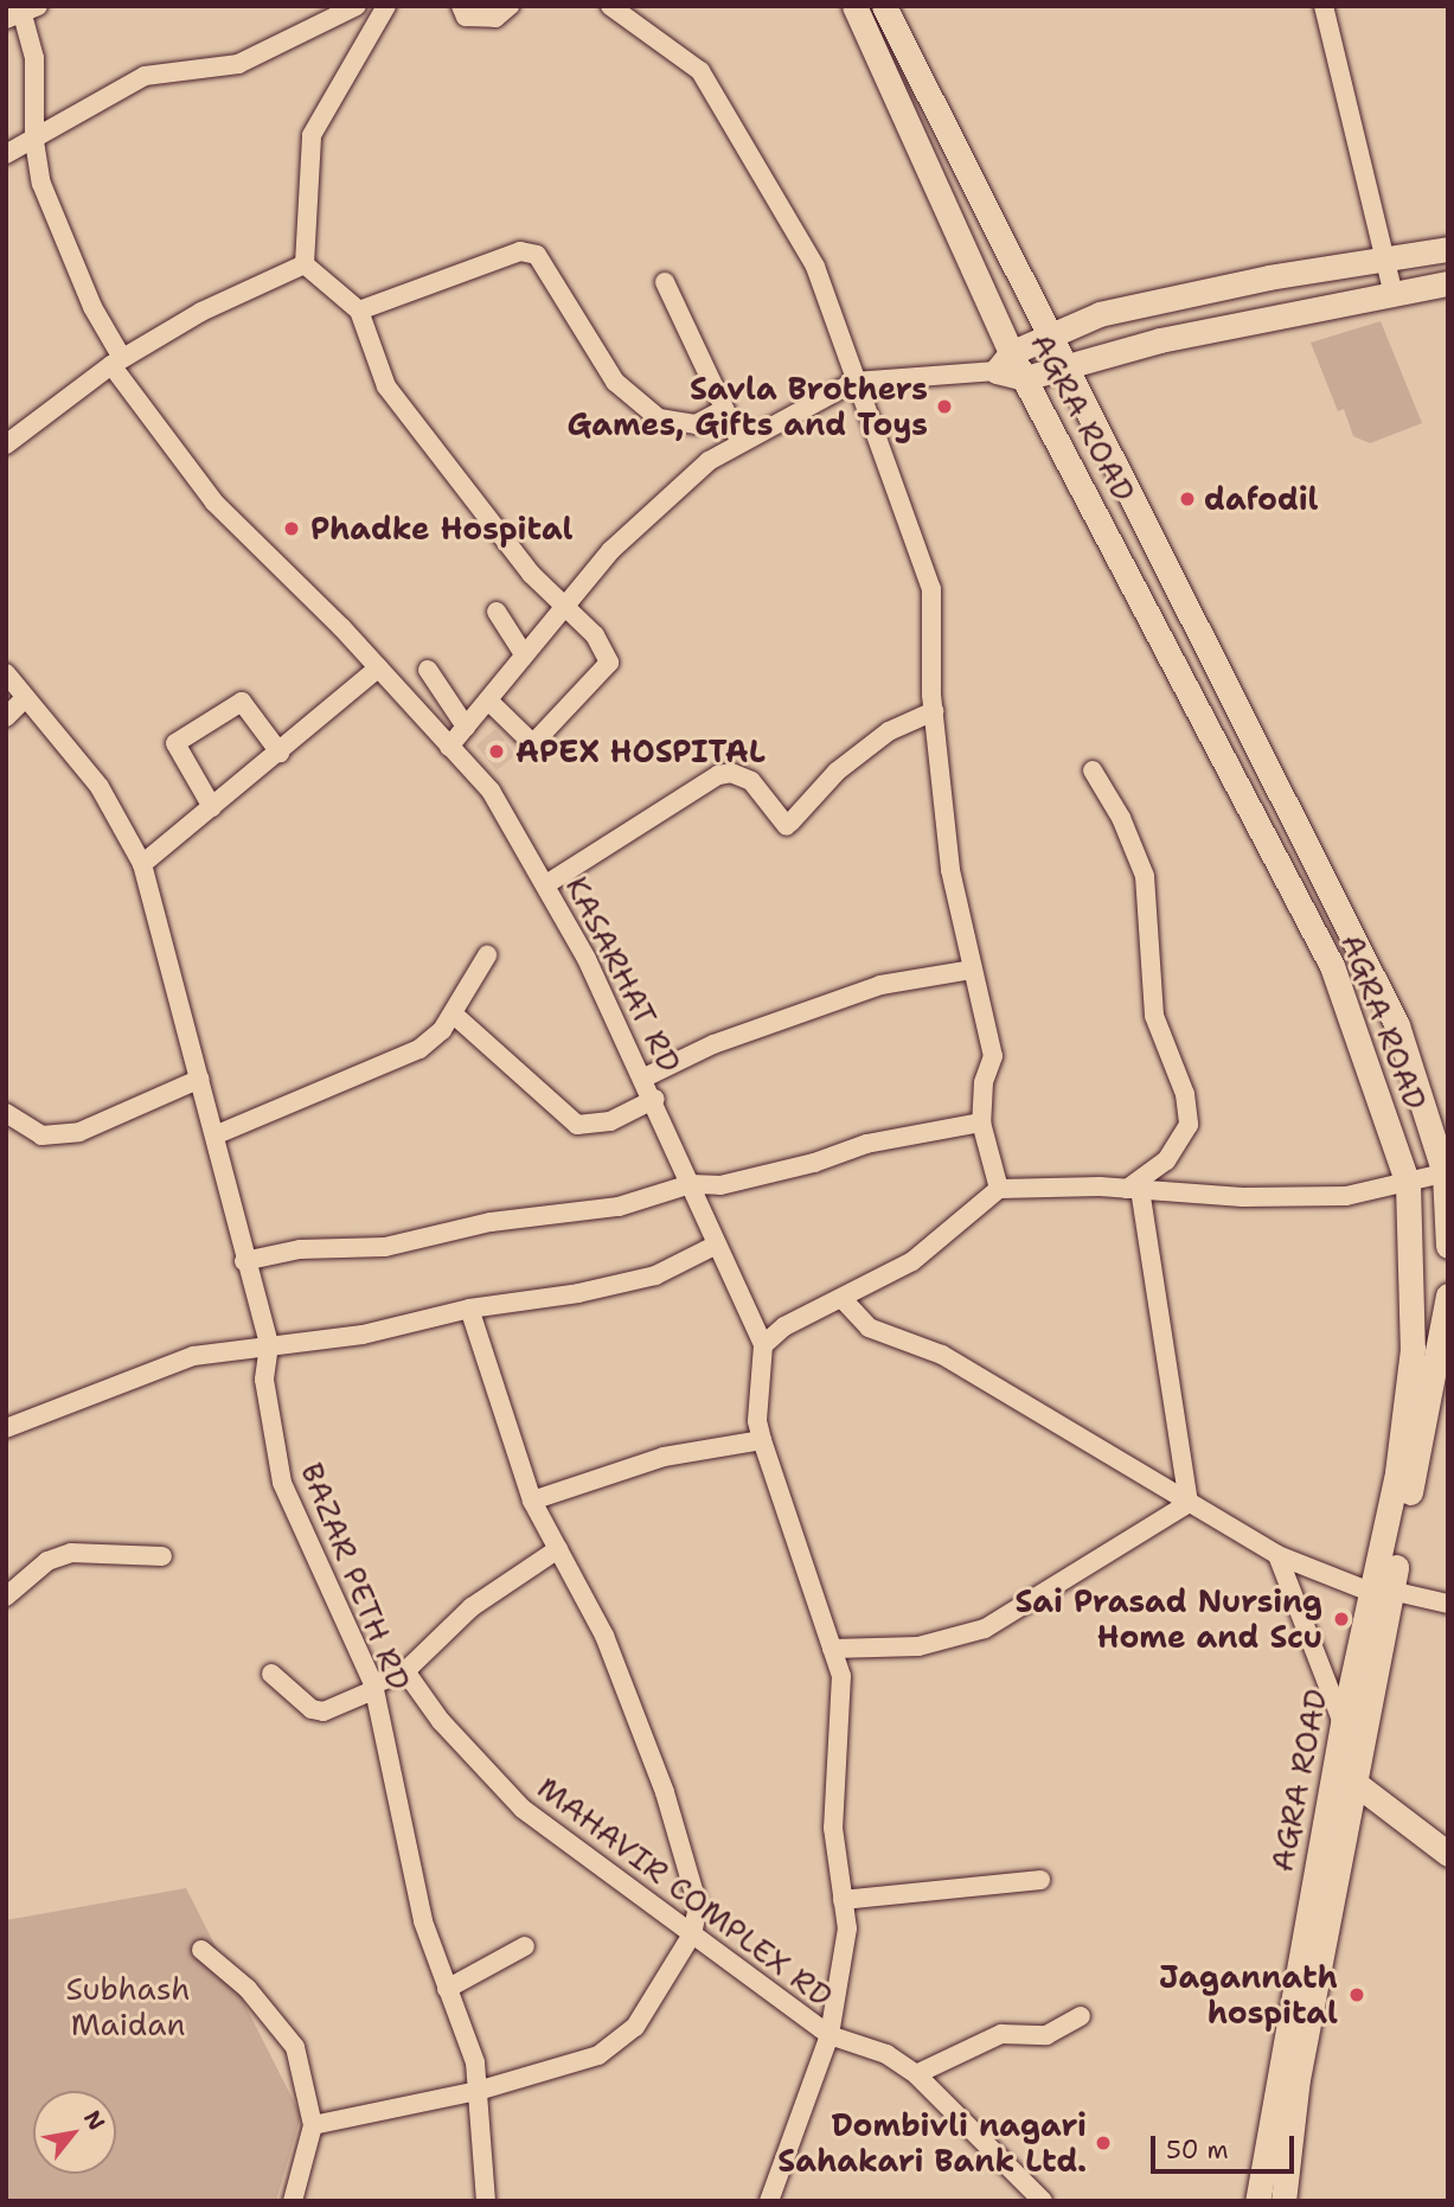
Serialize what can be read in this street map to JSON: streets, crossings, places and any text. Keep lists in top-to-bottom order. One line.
{"streets":{"main road":["AGRA ROAD"],"street":["KASARHAT RD","BAZAR PETH RD","MAHAVIR COMPLEX RD"]},"crossings":[["KASARHAT RD","MAHAVIR COMPLEX RD"]],"parks":["Subhash Maidan"],"places":["Savla Brothers Games, Gifts and Toys","dafodil","Phadke Hospital","APEX HOSPITAL","Sai Prasad Nursing Home and Scu","Jagannath hospital","Dombivli nagari Sahakari Bank Ltd."],"scale_bar":"50 m","north":"top right"}
